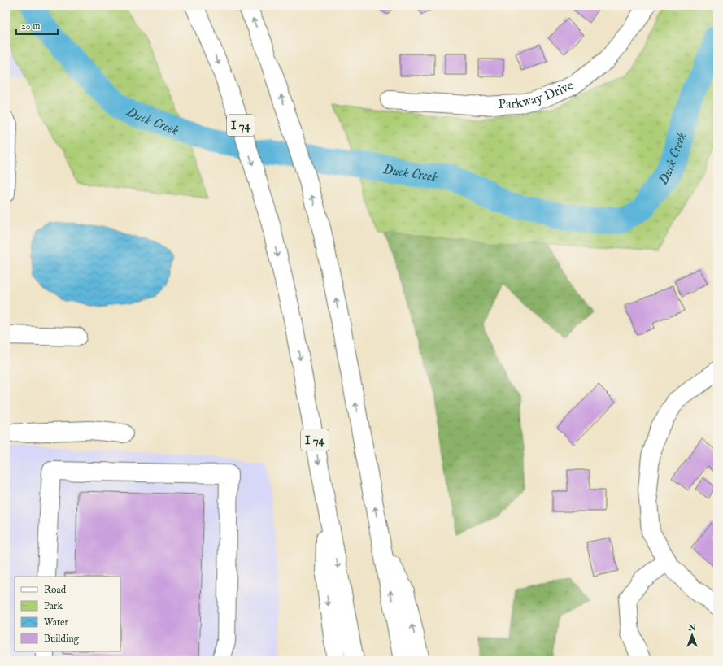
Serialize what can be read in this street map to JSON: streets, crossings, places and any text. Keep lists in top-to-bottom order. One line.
{"streets":{"main road":["Parkway Drive","I 74"]},"water":["Duck Creek"],"legend":["Road","Park","Water","Building"],"scale_bar":"20 m","north":"top"}
